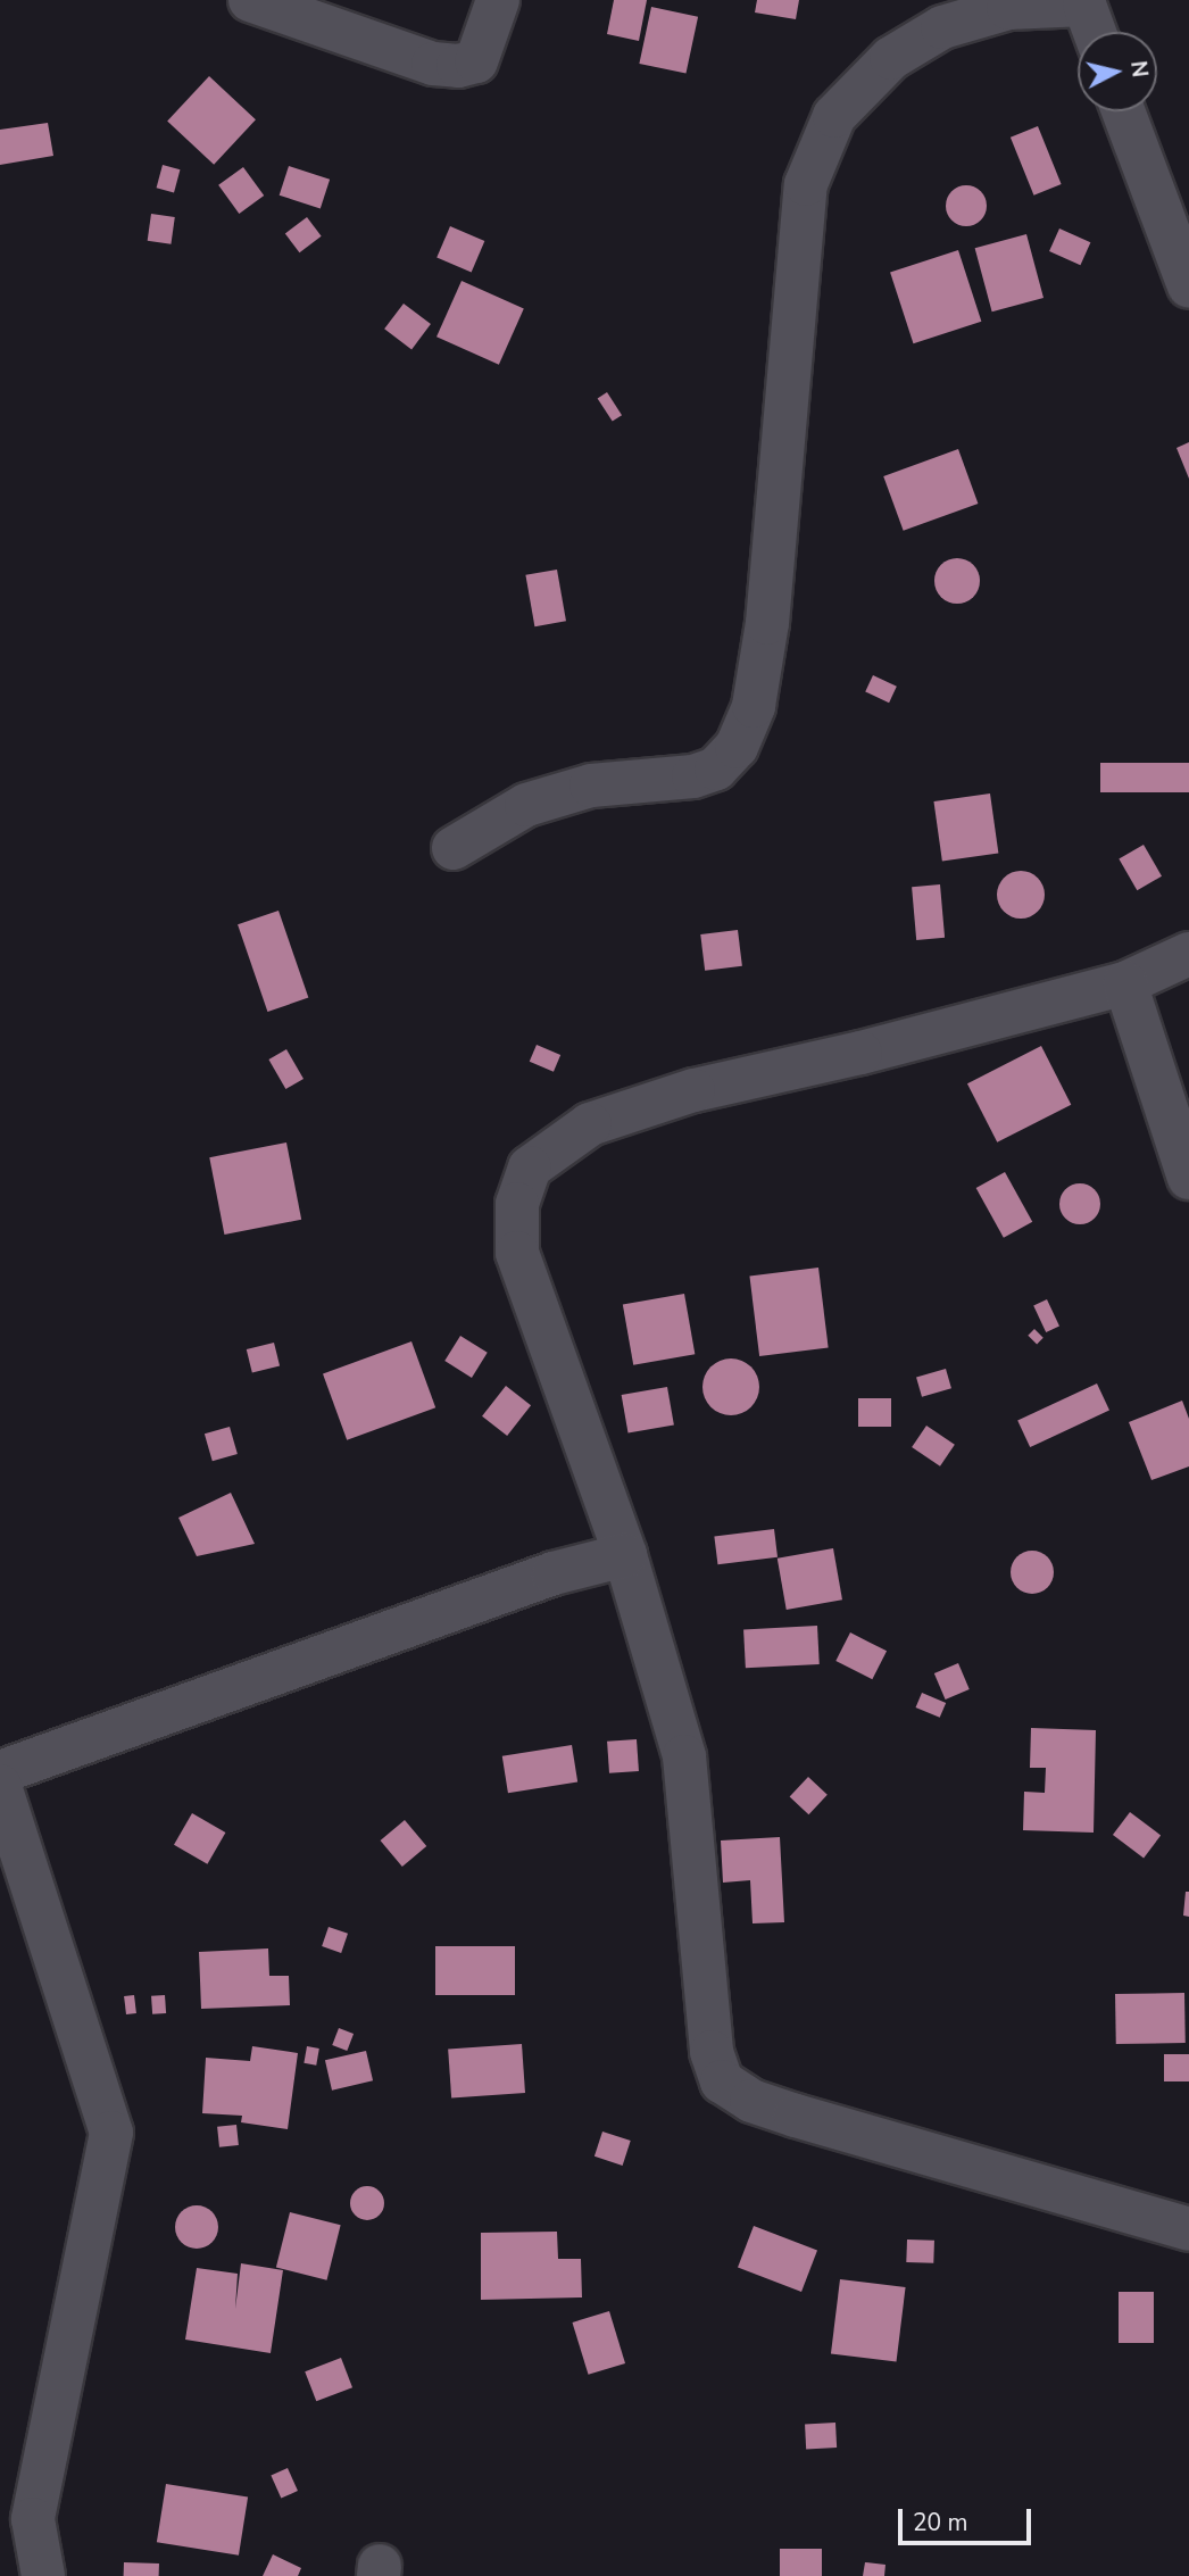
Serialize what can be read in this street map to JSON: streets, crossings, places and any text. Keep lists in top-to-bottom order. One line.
{"scale_bar":"20 m","north":"right"}
